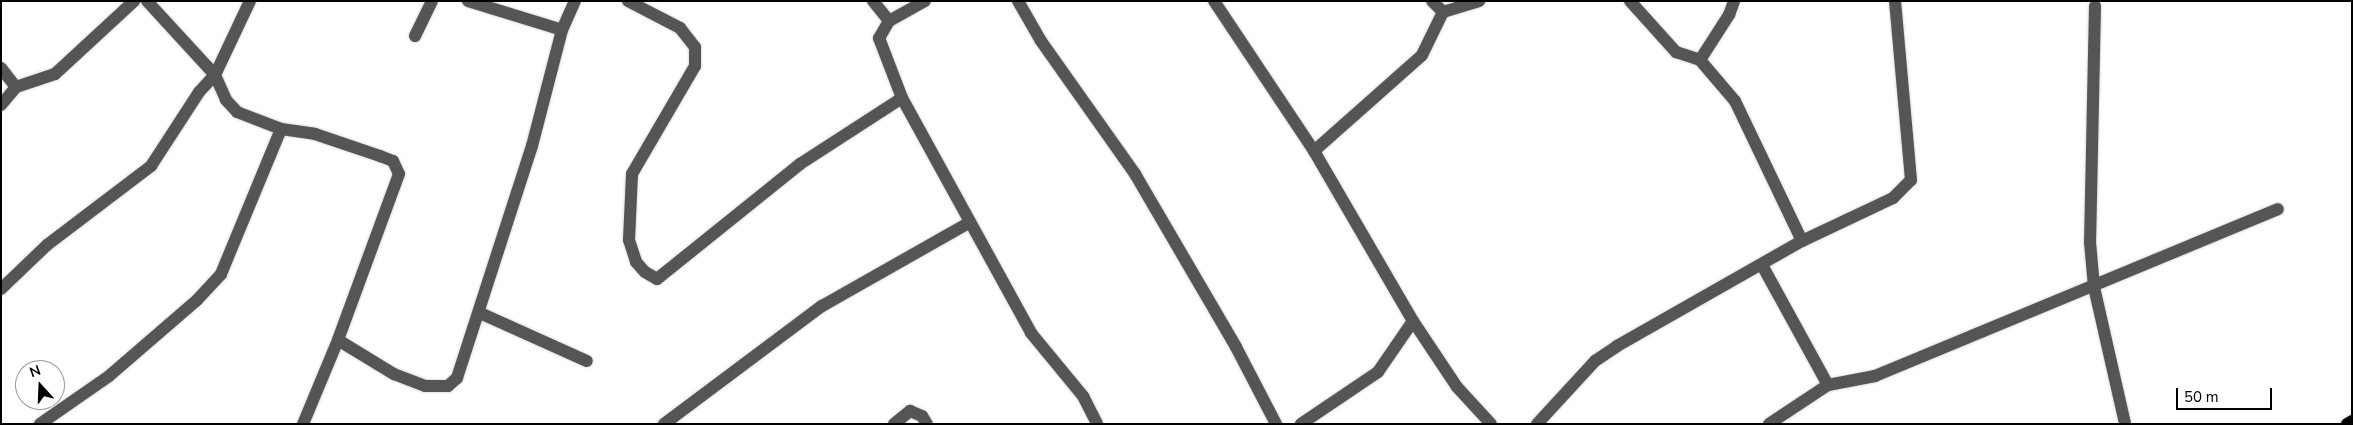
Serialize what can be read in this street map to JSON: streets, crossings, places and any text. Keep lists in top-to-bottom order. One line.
{"scale_bar":"50 m","north":"top"}
